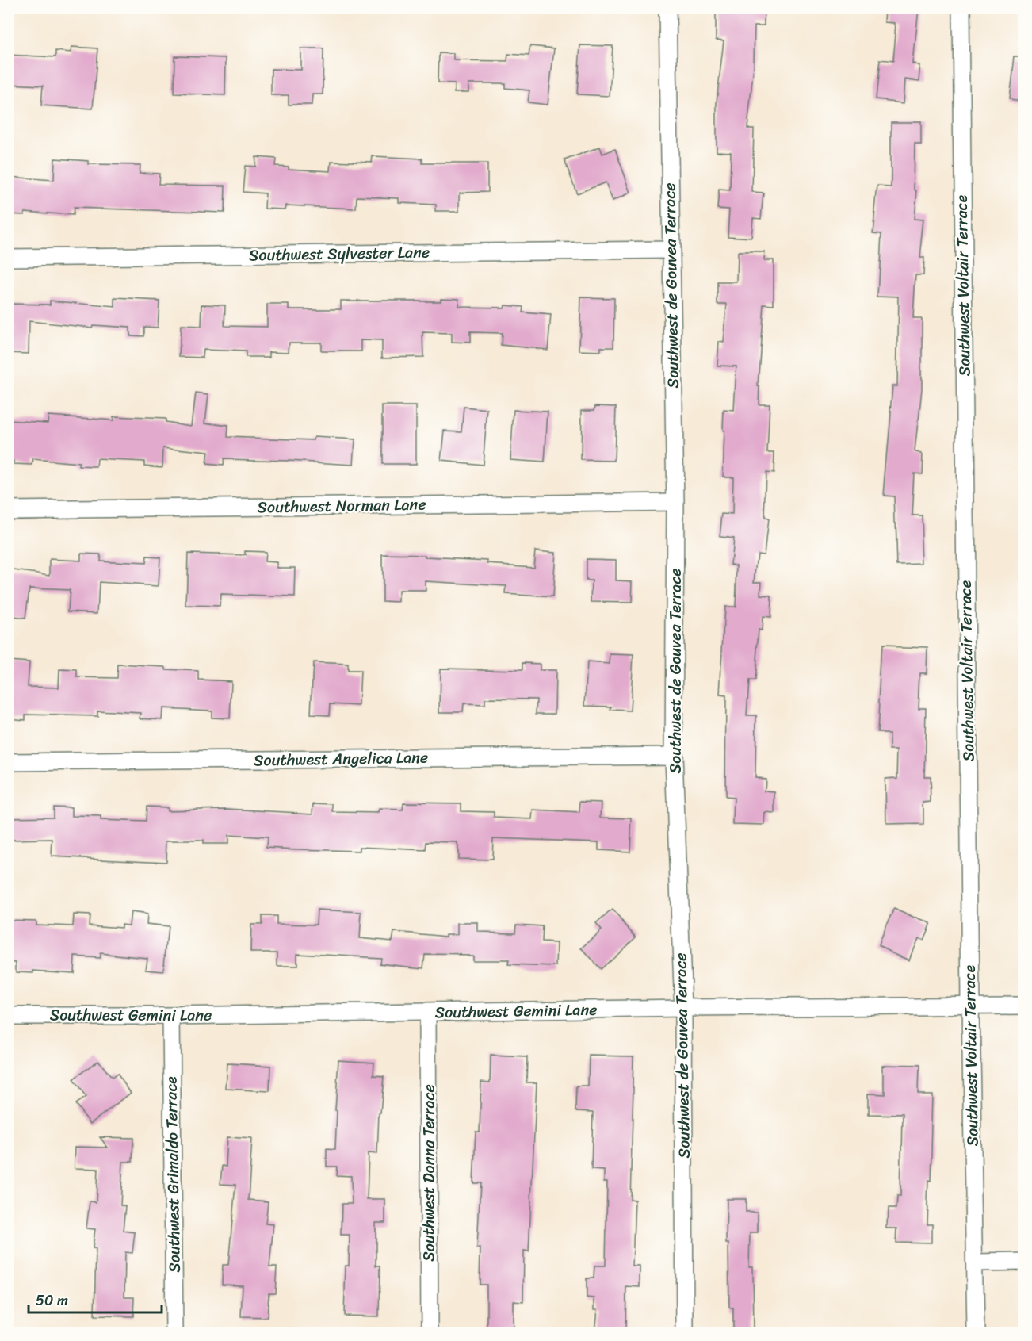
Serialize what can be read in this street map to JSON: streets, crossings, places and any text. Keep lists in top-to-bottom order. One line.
{"streets":{"street":["Southwest Sylvester Lane","Southwest de Gouvea Terrace","Southwest Voltair Terrace","Southwest Norman Lane","Southwest Angelica Lane","Southwest Gemini Lane","Southwest Donna Terrace","Southwest Grimaldo Terrace"]},"crossings":[["Southwest Sylvester Lane","Southwest de Gouvea Terrace"],["Southwest de Gouvea Terrace","Southwest Norman Lane"],["Southwest de Gouvea Terrace","Southwest Angelica Lane"],["Southwest de Gouvea Terrace","Southwest Gemini Lane"],["Southwest Voltair Terrace","Southwest Gemini Lane"],["Southwest Gemini Lane","Southwest Donna Terrace"],["Southwest Gemini Lane","Southwest Grimaldo Terrace"]],"scale_bar":"50 m"}
